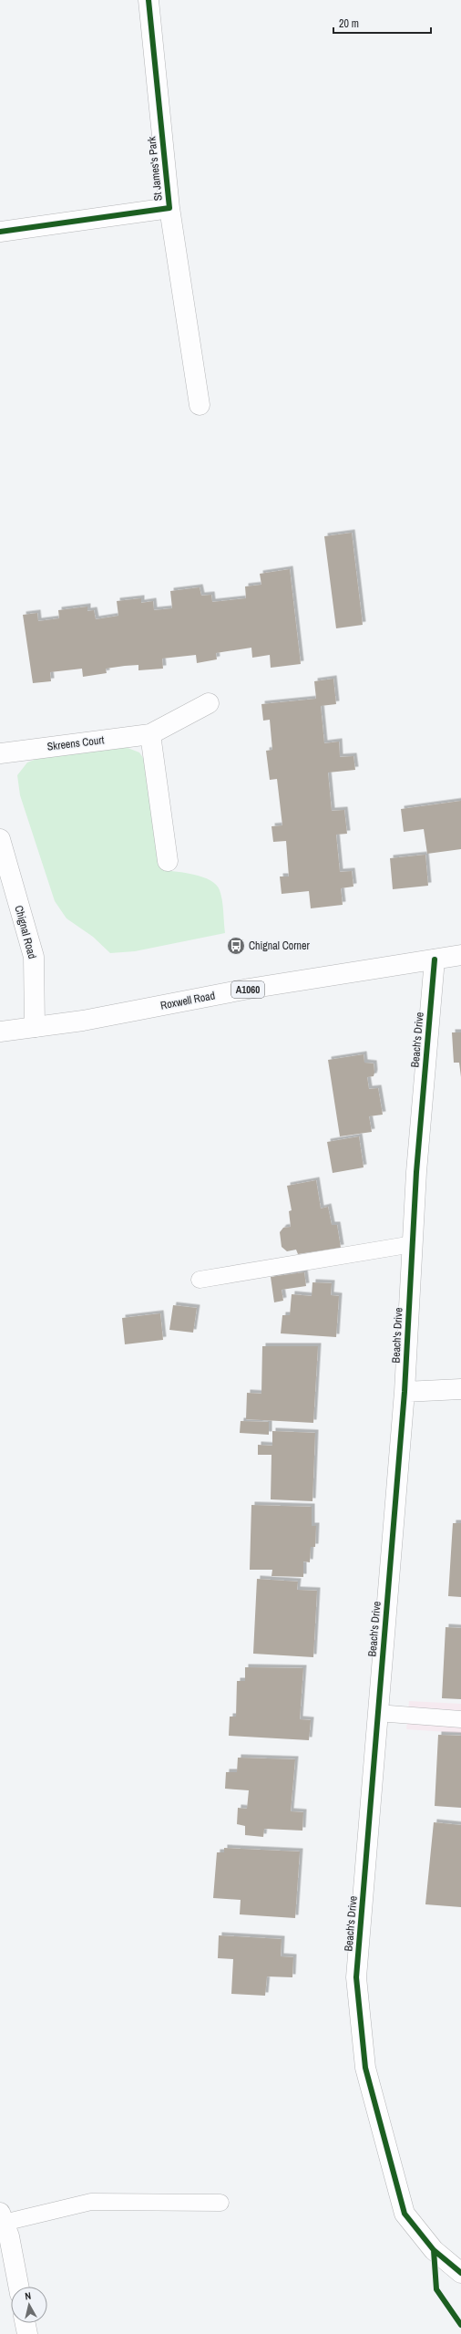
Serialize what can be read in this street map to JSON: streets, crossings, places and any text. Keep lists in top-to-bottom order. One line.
{"streets":{"street":["St James's Park","Skreens Court","Chignal Road","A1060","Roxwell Road","Beach's Drive"]},"crossings":[["Chignal Road","Roxwell Road"],["Roxwell Road","Beach's Drive"]],"places":{"bus stop":["Chignal Corner"]},"scale_bar":"20 m","north":"top"}
